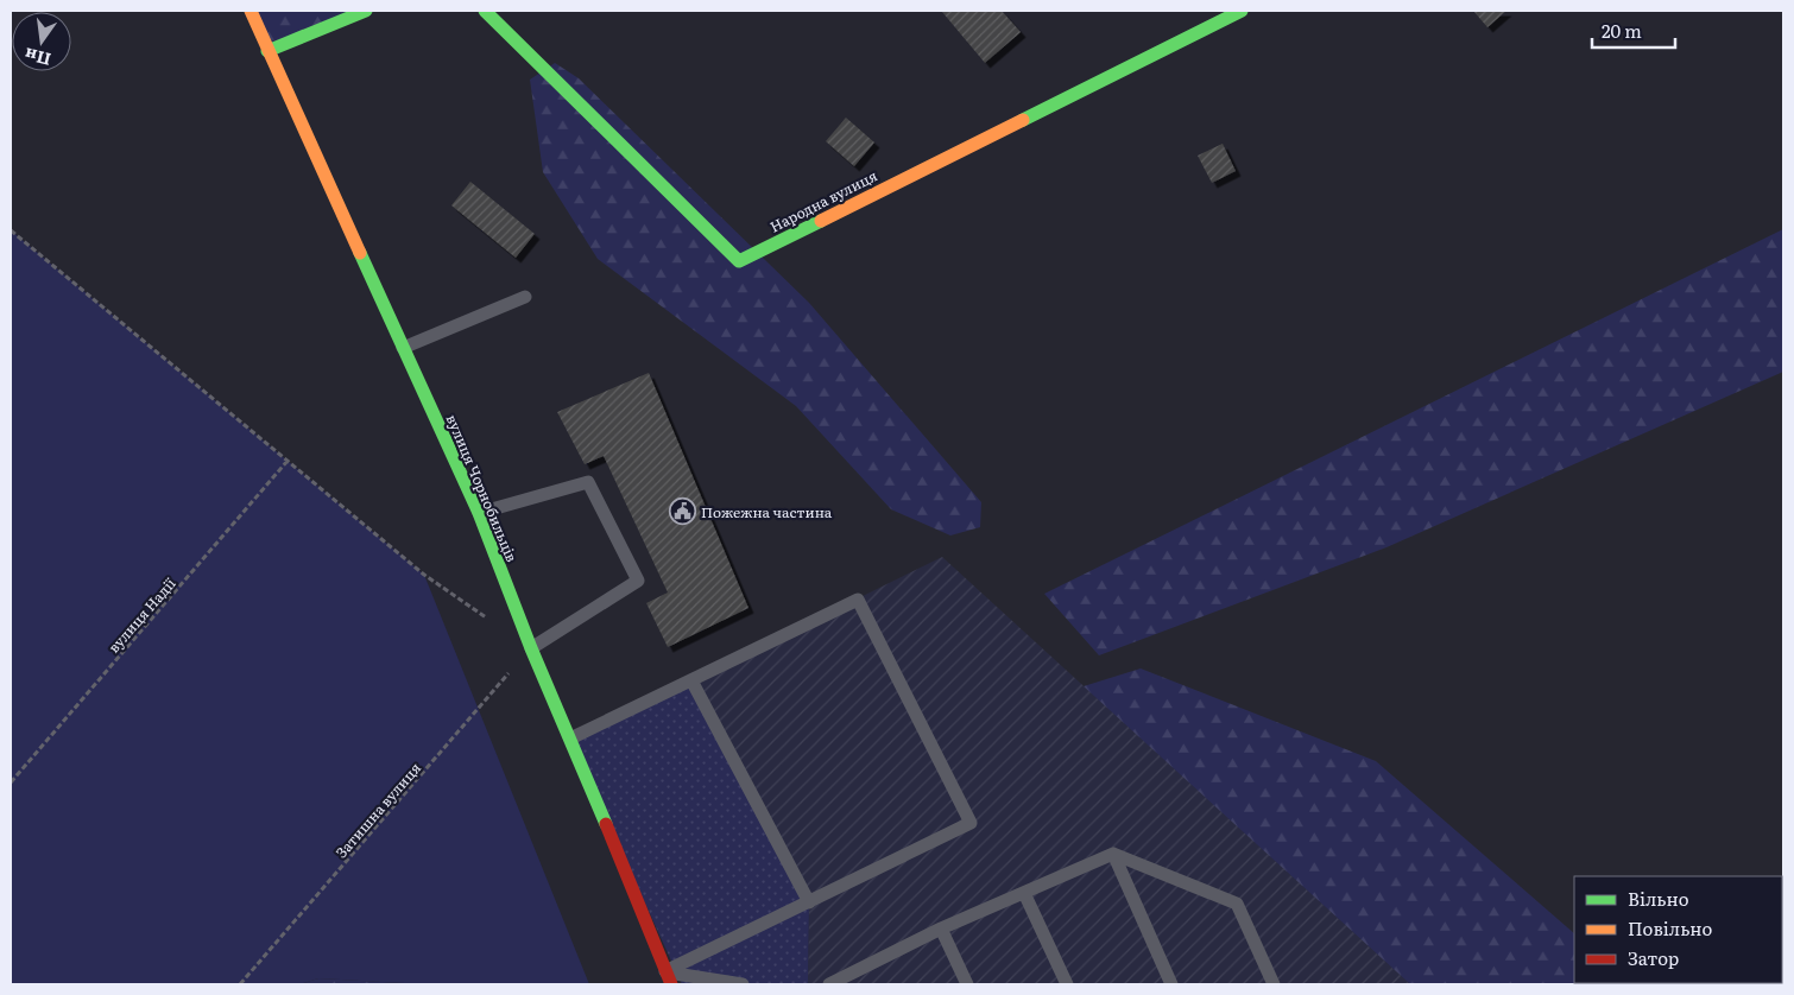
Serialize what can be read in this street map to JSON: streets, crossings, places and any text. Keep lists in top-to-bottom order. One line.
{"streets":{"street":["Народна вулиця","вулиця Чорнобильців"],"path":["вулиця Надії","Затишна вулиця"]},"crossings":[["вулиця Чорнобильців","Затишна вулиця"]],"places":{"public building":["Пожежна частина"]},"legend":["Вільно","Повільно","Затор"],"scale_bar":"20 m","north":"bottom"}
